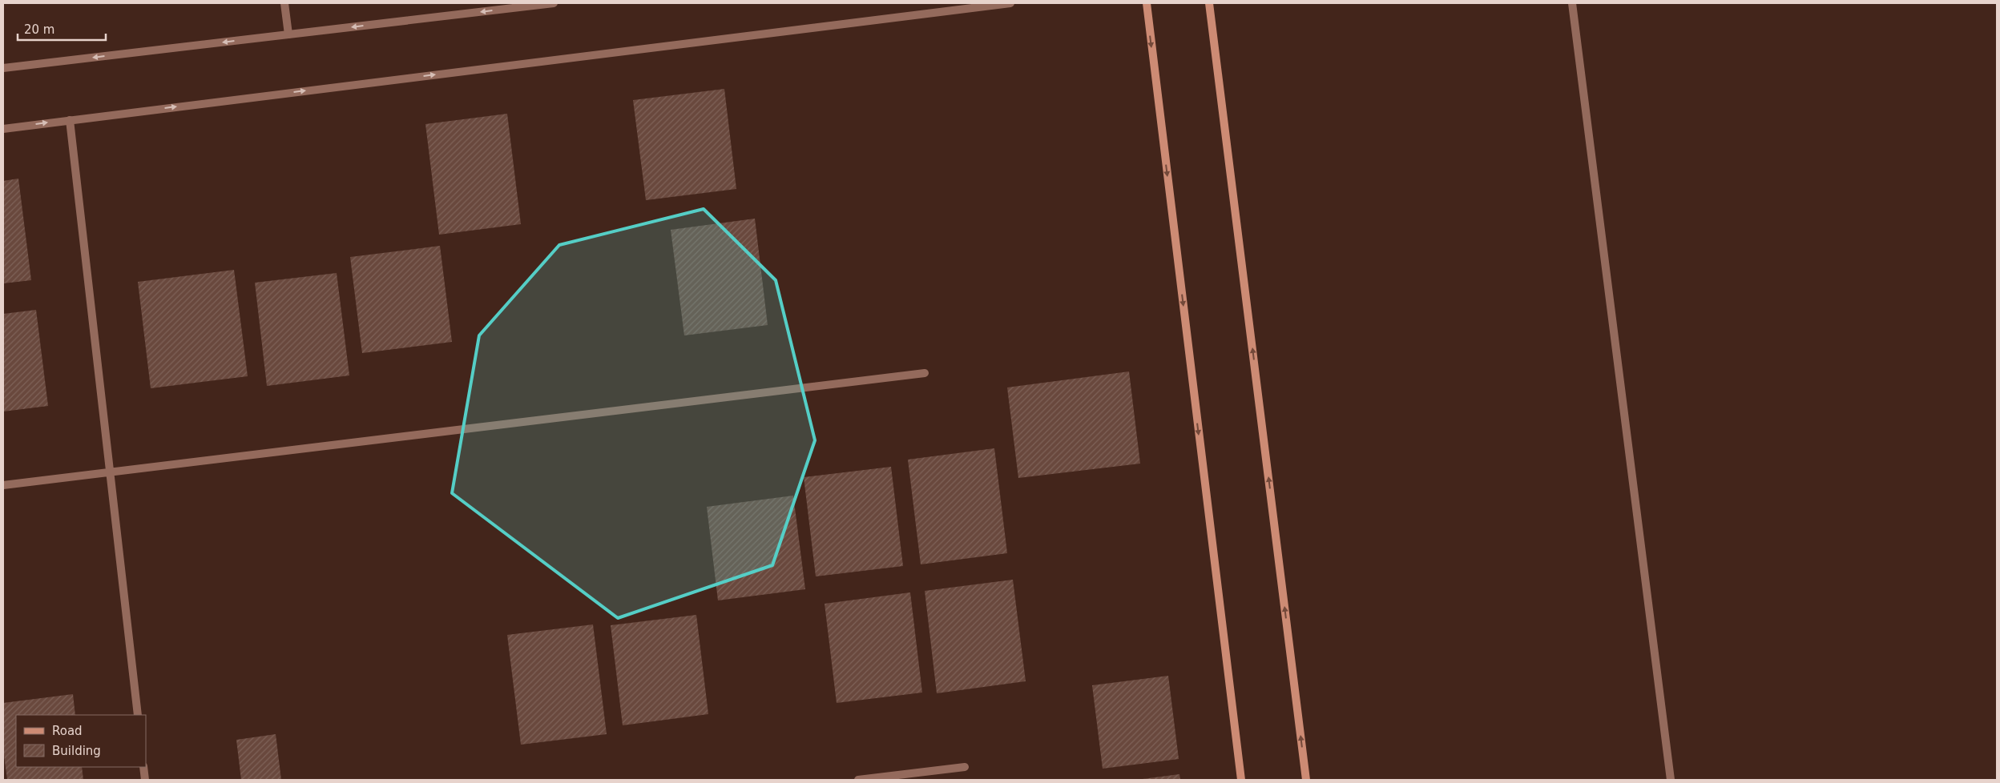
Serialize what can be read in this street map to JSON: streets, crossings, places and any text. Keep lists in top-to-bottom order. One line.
{"legend":["Road","Building"],"scale_bar":"20 m"}
